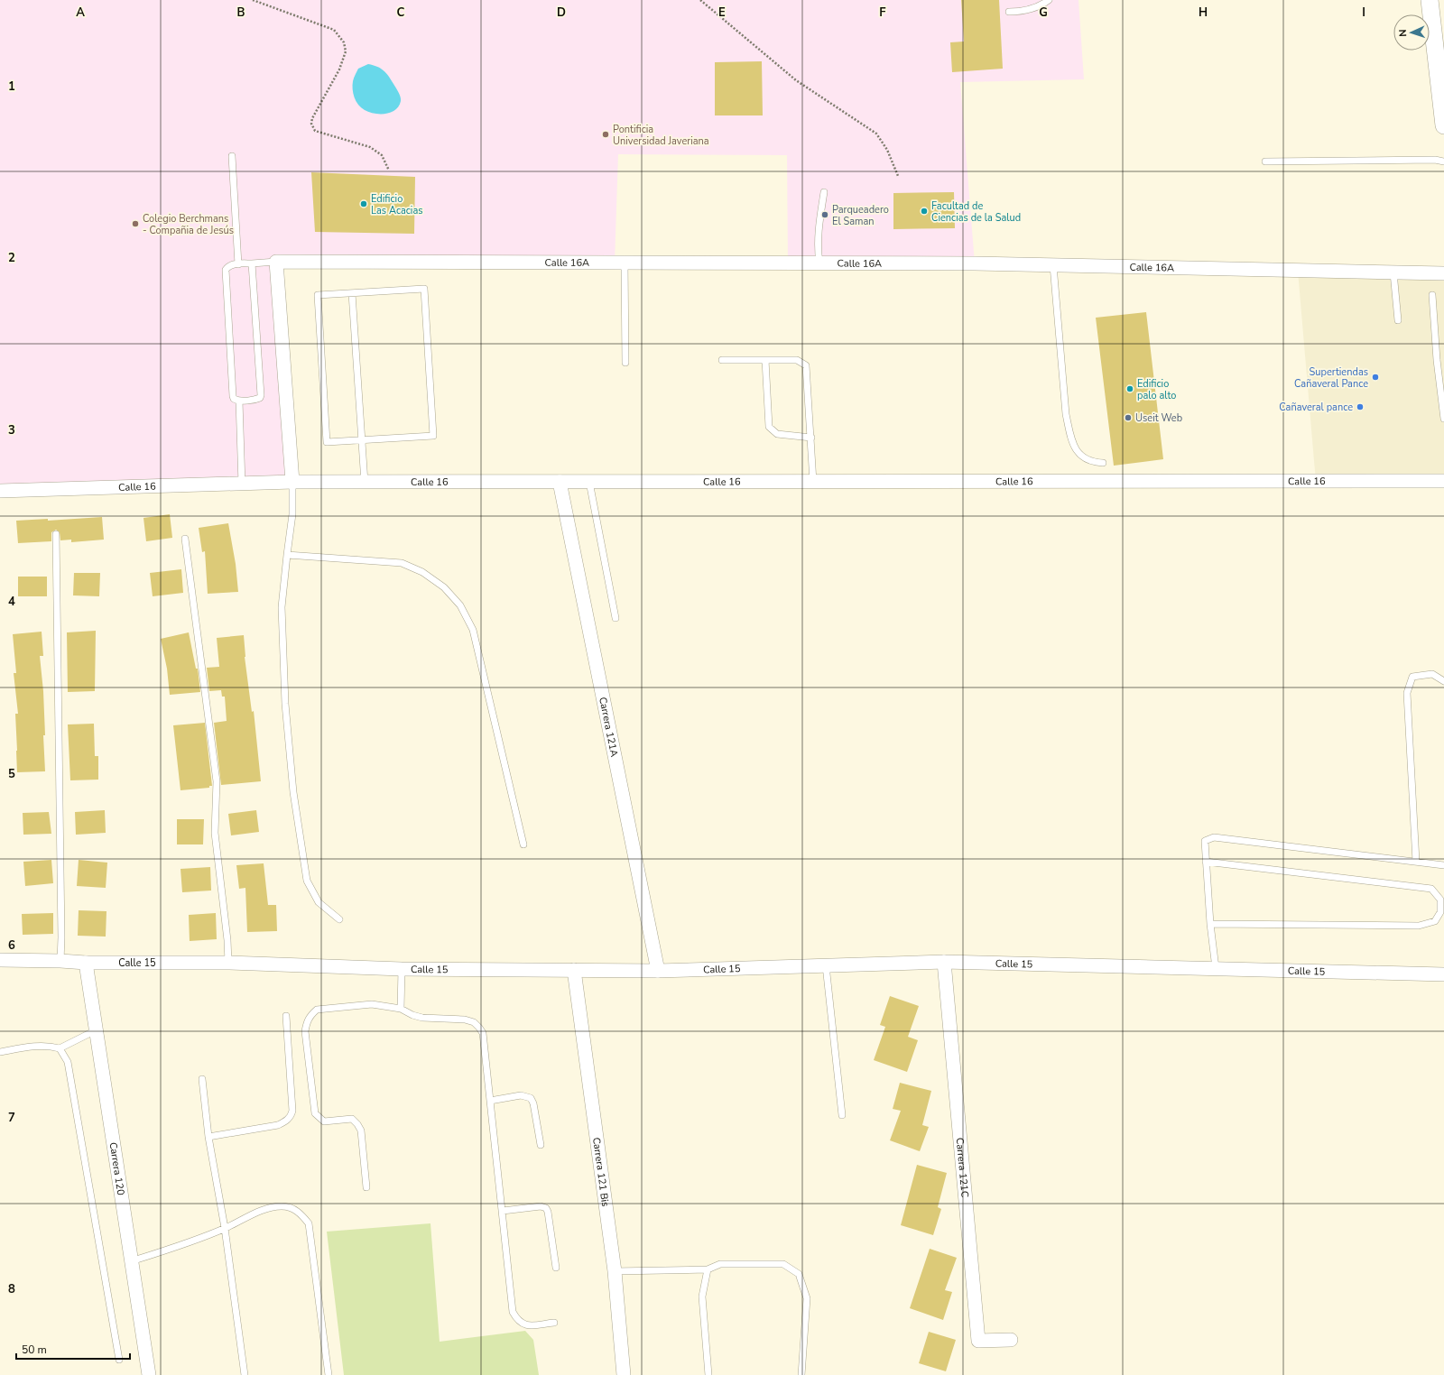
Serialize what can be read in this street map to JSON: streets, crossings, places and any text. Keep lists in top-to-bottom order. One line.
{"streets":{"street":["Calle 16A","Calle 16","Carrera 121A","Calle 15","Carrera 121C","Carrera 120","Carrera 121 Bis"]},"crossings":[["Calle 16","Carrera 121A"],["Carrera 121A","Calle 15"],["Calle 15","Carrera 121C"],["Calle 15","Carrera 120"],["Calle 15","Carrera 121 Bis"]],"places":["Pontificia Universidad Javeriana","Edificio Las Acacias","Facultad de Ciencias de la Salud","Parqueadero El Saman","Colegio Berchmans - Compañia de Jesús","Supertiendas Cañaveral Pance","Edificio palo alto","Cañaveral pance","Useit Web"],"scale_bar":"50 m","north":"left","grid":{"columns":["A","B","C","D","E","F","G","H","I"],"rows":["1","2","3","4","5","6","7","8"]}}
